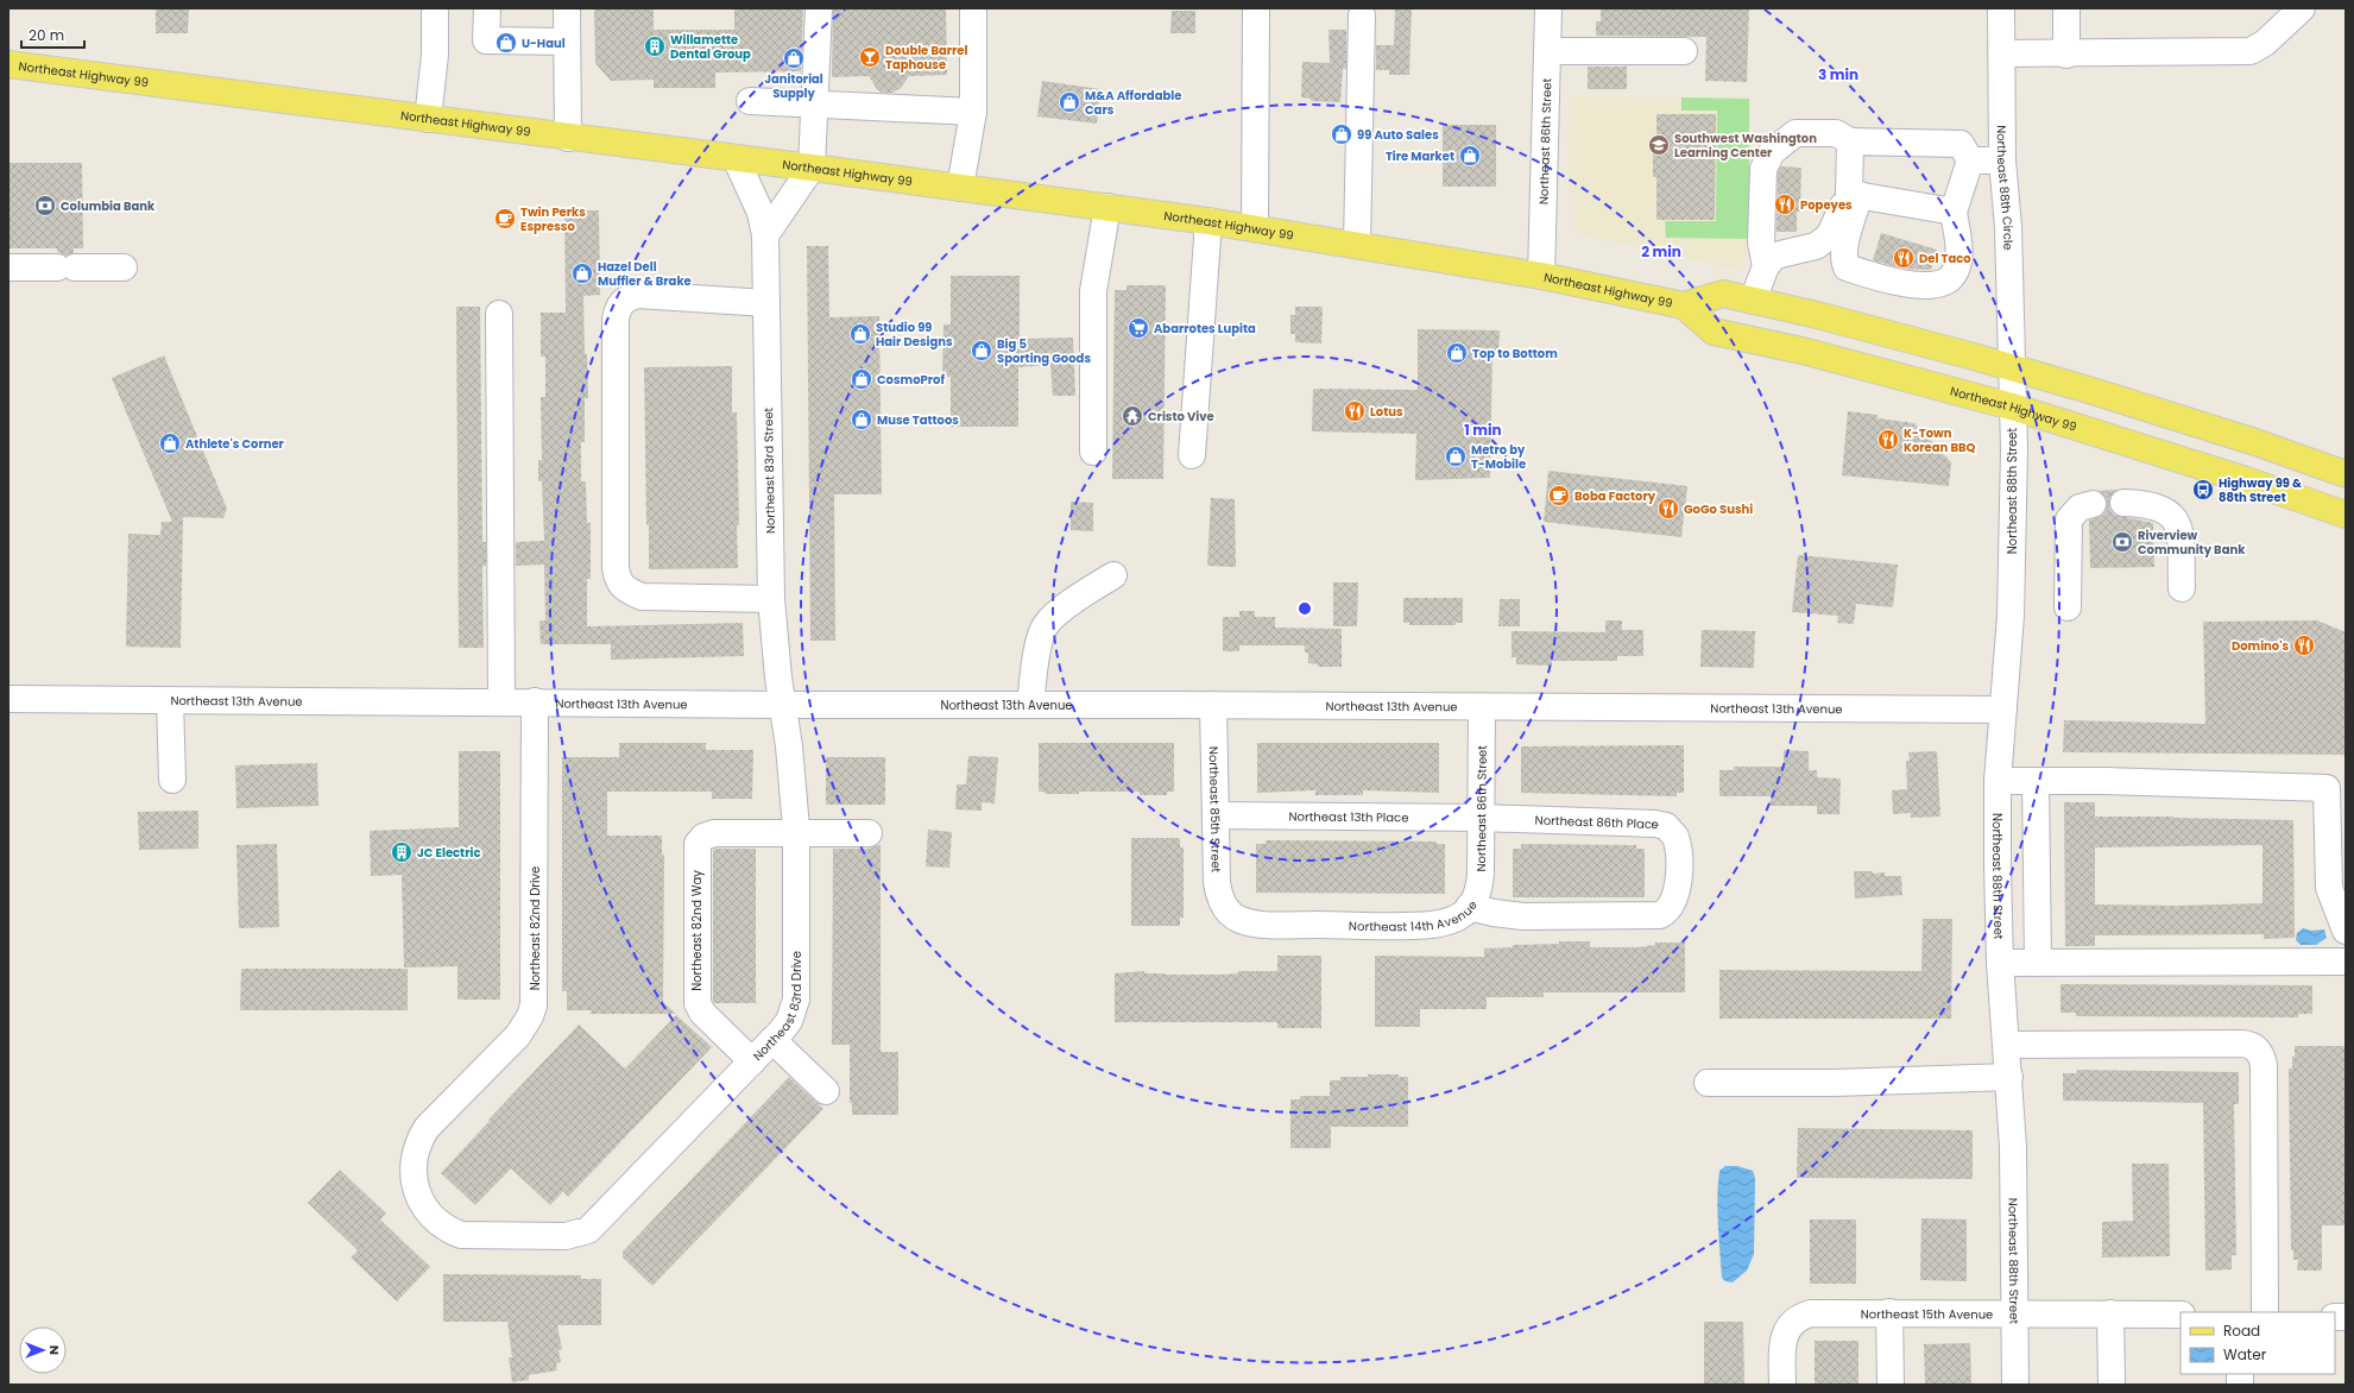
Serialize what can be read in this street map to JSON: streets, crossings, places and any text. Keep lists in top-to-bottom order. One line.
{"streets":{"main road":["Northeast Highway 99"],"street":["Northeast 86th Street","Northeast 88th Circle","Northeast 83rd Street","Northeast 88th Street","Northeast 13th Avenue","Northeast 85th Street","Northeast 13th Place","Northeast 86th Place","Northeast 14th Avenue","Northeast 82nd Drive","Northeast 82nd Way","Northeast 83rd Drive","Northeast 15th Avenue"]},"crossings":[["Northeast Highway 99","Northeast 86th Street"],["Northeast Highway 99","Northeast 88th Circle"],["Northeast Highway 99","Northeast 83rd Street"],["Northeast Highway 99","Northeast 88th Street"],["Northeast 86th Street","Northeast 13th Avenue"],["Northeast 86th Street","Northeast 13th Place"],["Northeast 86th Street","Northeast 86th Place"],["Northeast 86th Street","Northeast 14th Avenue"],["Northeast 88th Circle","Northeast 88th Street"],["Northeast 83rd Street","Northeast 13th Avenue"],["Northeast 83rd Street","Northeast 83rd Drive"],["Northeast 88th Street","Northeast 13th Avenue"],["Northeast 88th Street","Northeast 15th Avenue"],["Northeast 13th Avenue","Northeast 85th Street"],["Northeast 13th Avenue","Northeast 82nd Drive"],["Northeast 13th Avenue","Northeast 83rd Drive"],["Northeast 85th Street","Northeast 13th Place"],["Northeast 85th Street","Northeast 14th Avenue"],["Northeast 13th Place","Northeast 86th Place"],["Northeast 86th Place","Northeast 14th Avenue"],["Northeast 82nd Drive","Northeast 83rd Drive"],["Northeast 82nd Way","Northeast 83rd Drive"]],"places":{"shop":["U-Haul","Janitorial Supply","M&A Affordable Cars","99 Auto Sales","Tire Market","Hazel Dell Muffler & Brake","Studio 99 Hair Designs","Big 5 Sporting Goods","Top to Bottom","CosmoProf","Muse Tattoos","Athlete's Corner","Metro by T-Mobile"],"building":["Willamette Dental Group","JC Electric"],"bar":["Double Barrel Taphouse"],"school or university":["Southwest Washington Learning Center"],"restaurant":["Popeyes","Del Taco","Lotus","K-Town Korean BBQ","GoGo Sushi","Domino's"],"bank":["Columbia Bank","Riverview Community Bank"],"cafe":["Twin Perks Espresso","Boba Factory"],"supermarket":["Abarrotes Lupita"],"temple":["Cristo Vive"],"bus stop":["Highway 99 & 88th Street"]},"legend":["Road","Water"],"scale_bar":"20 m","north":"right","rings":["3 min","2 min","1 min"]}
